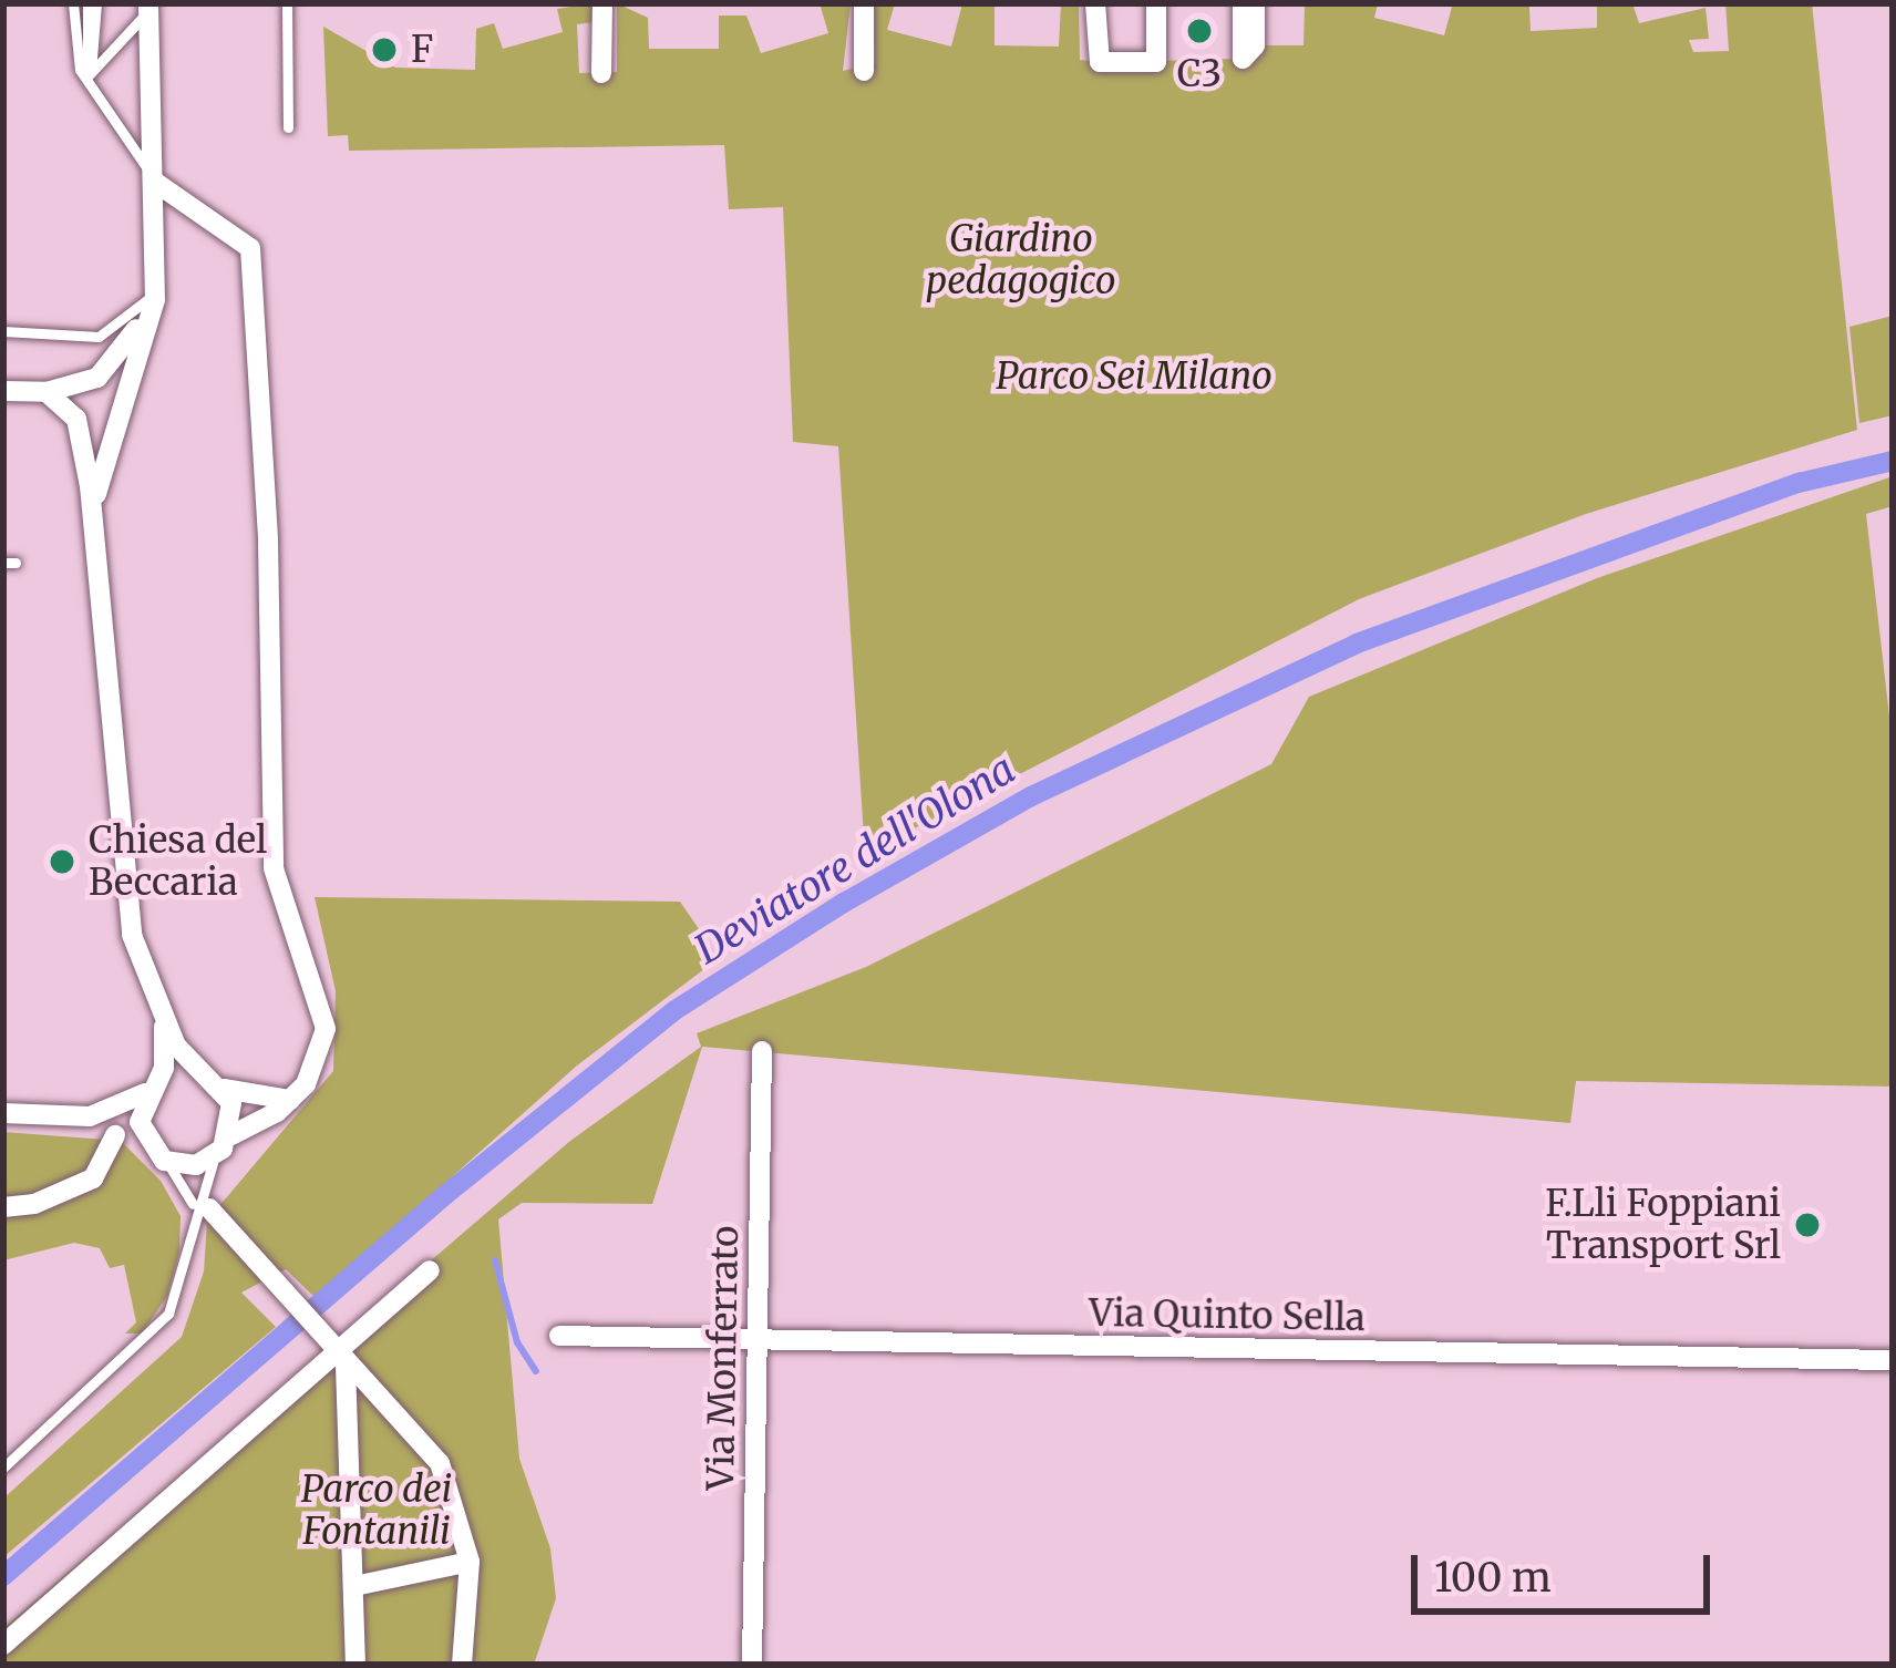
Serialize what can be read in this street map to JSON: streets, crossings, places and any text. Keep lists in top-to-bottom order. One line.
{"streets":{"street":["Via Quinto Sella","Via Monferrato"]},"crossings":[["Via Quinto Sella","Via Monferrato"]],"water":["Deviatore dell'Olona"],"parks":["Giardino pedagogico","Parco Sei Milano","Parco dei Fontanili"],"places":["C3","F","Chiesa del Beccaria","F.Lli Foppiani Transport Srl"],"scale_bar":"100 m"}
